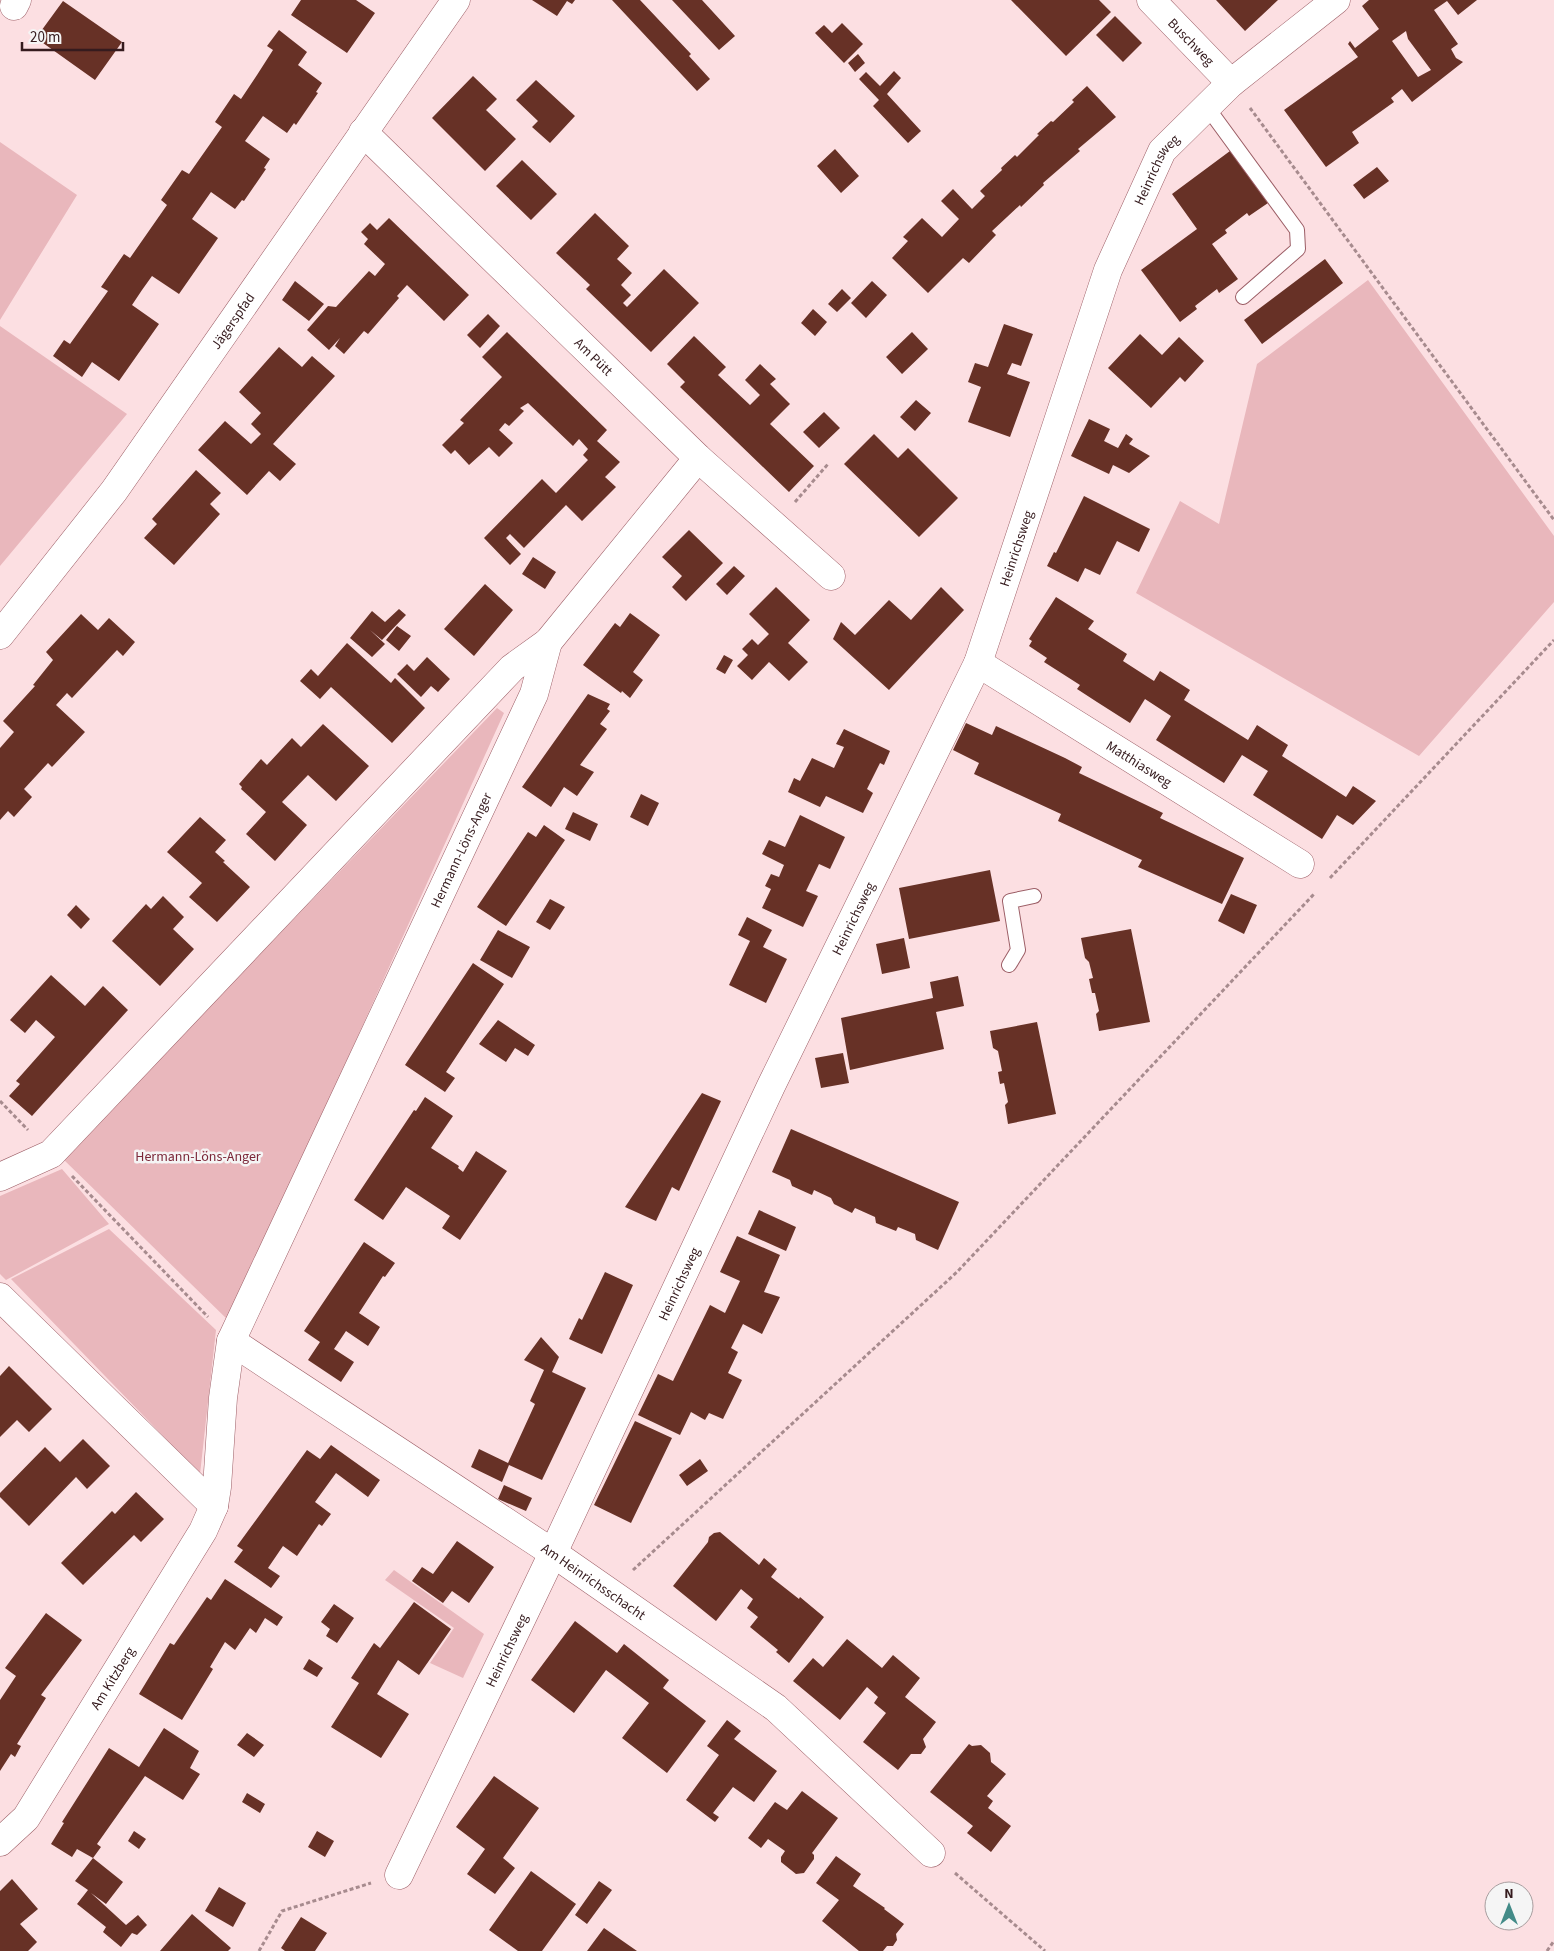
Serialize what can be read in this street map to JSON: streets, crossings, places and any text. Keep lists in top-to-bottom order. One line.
{"streets":{"street":["Buschweg","Heinrichsweg","Jägerspfad","Am Pütt","Matthiasweg","Hermann-Löns-Anger","Am Heinrichsschacht","Am Kitzberg"]},"crossings":[["Buschweg","Heinrichsweg"],["Heinrichsweg","Matthiasweg"],["Heinrichsweg","Am Heinrichsschacht"],["Jägerspfad","Am Pütt"],["Am Pütt","Hermann-Löns-Anger"],["Hermann-Löns-Anger","Am Heinrichsschacht"],["Hermann-Löns-Anger","Am Kitzberg"]],"parks":["Hermann-Löns-Anger"],"scale_bar":"20 m","north":"top"}
